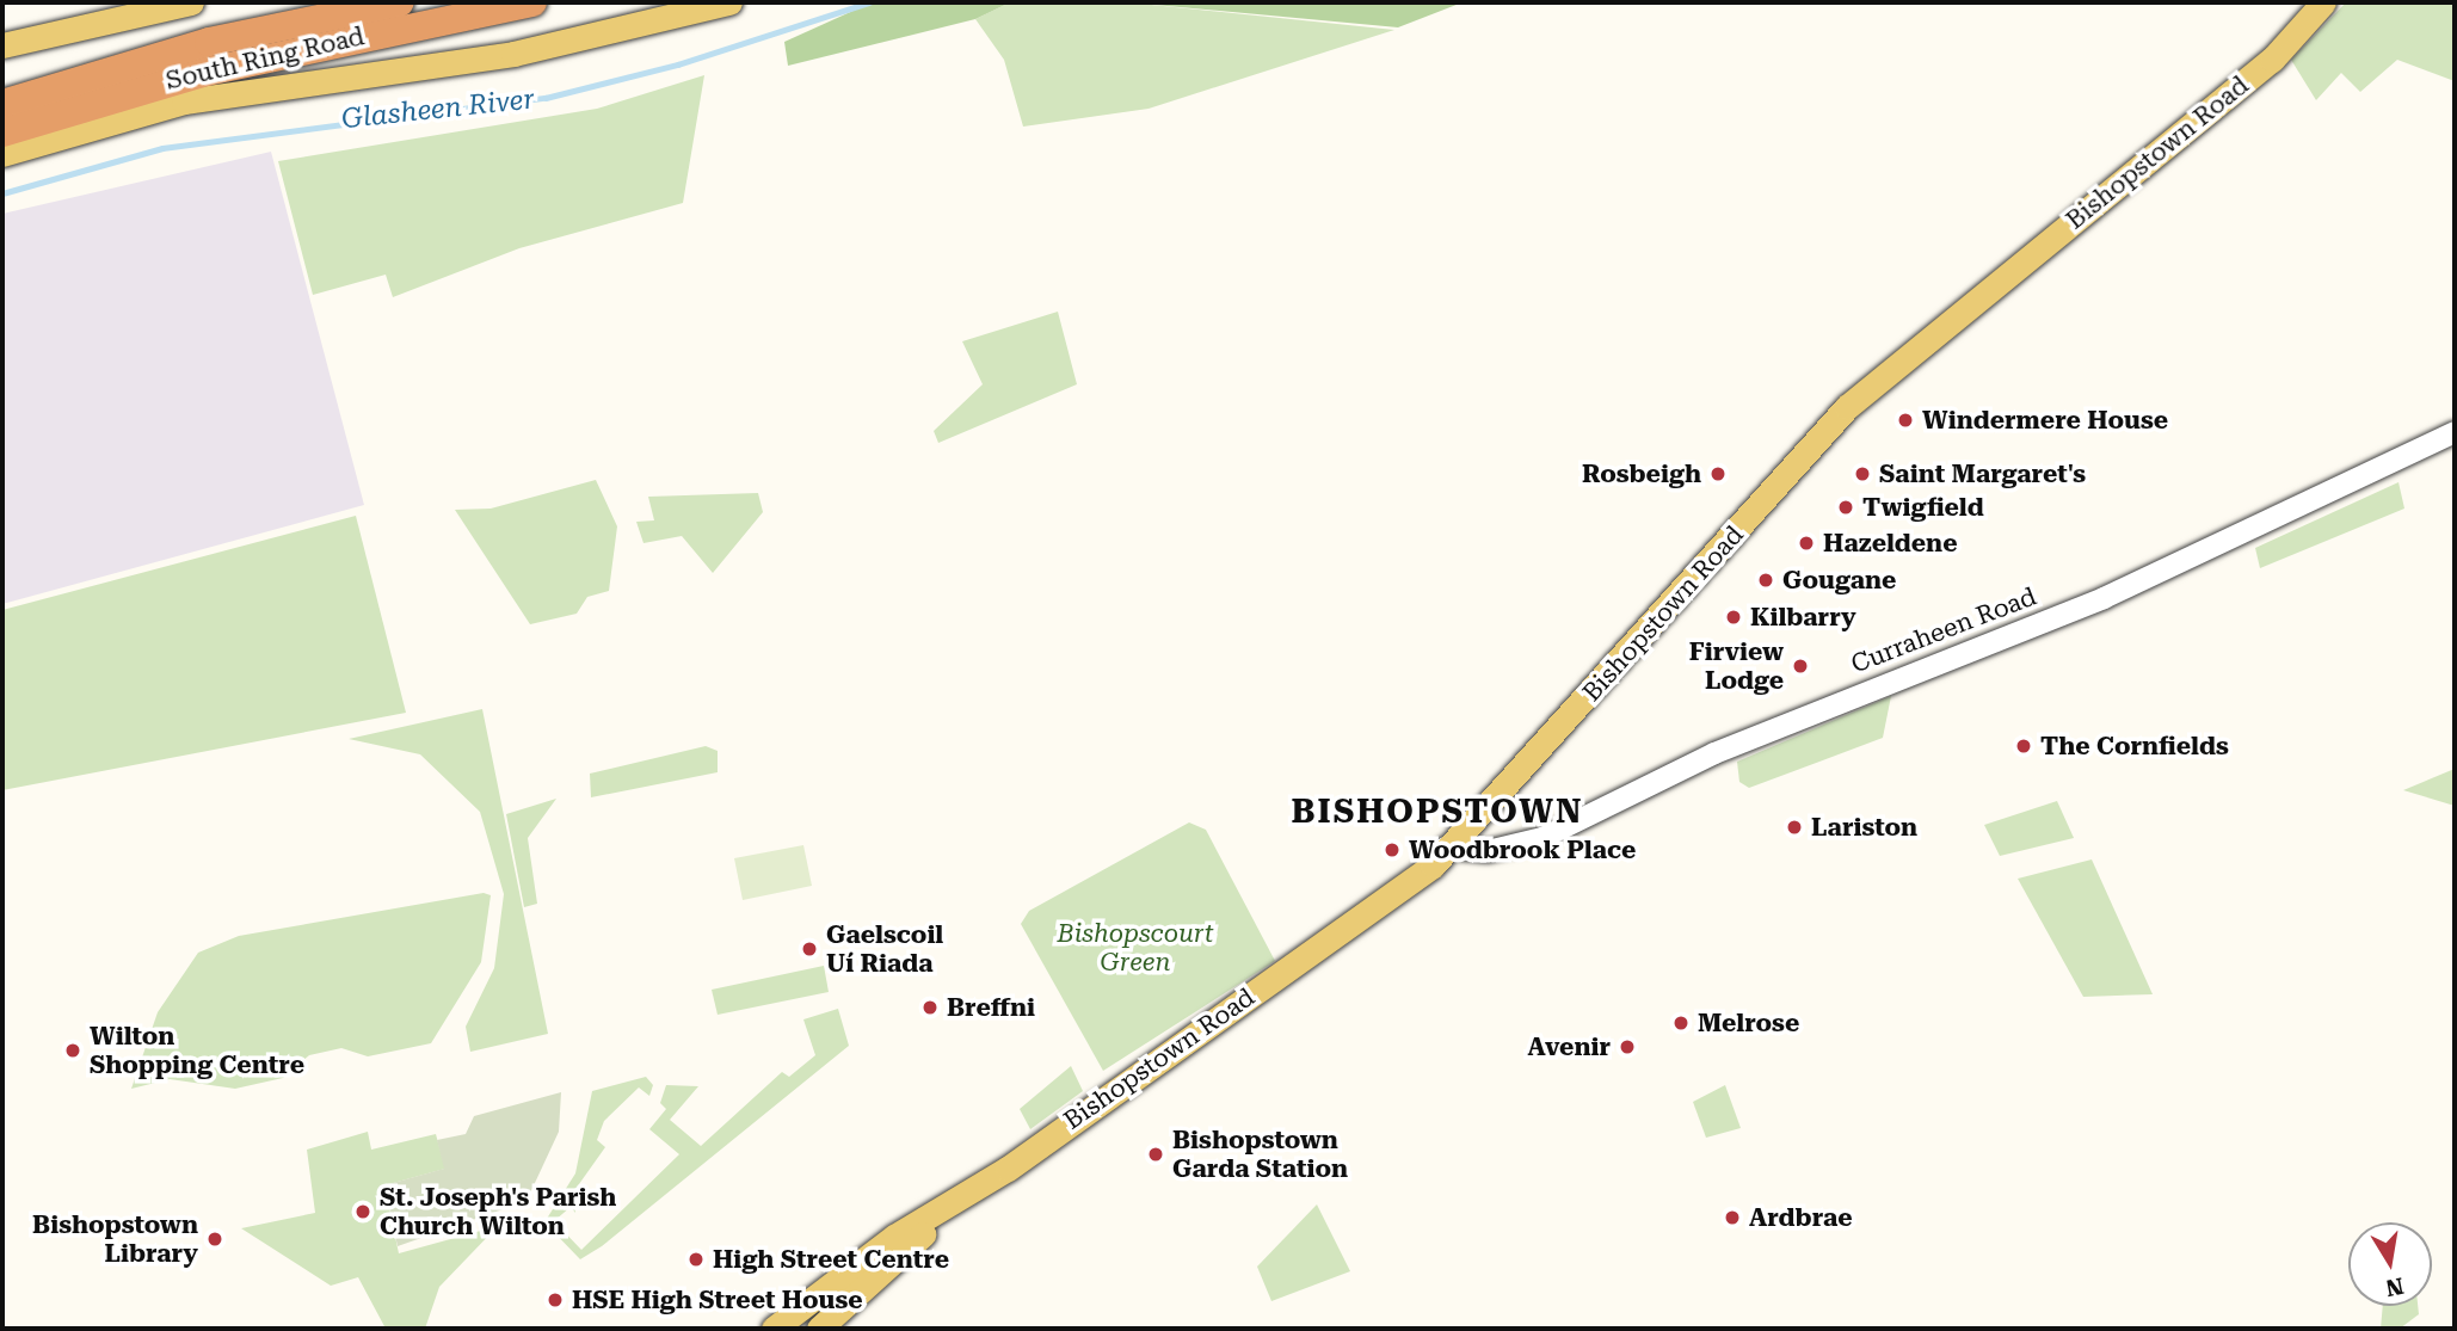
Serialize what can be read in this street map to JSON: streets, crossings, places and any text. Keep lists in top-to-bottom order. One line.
{"streets":{"highway":["South Ring Road"],"main road":["Bishopstown Road"],"street":["Curraheen Road"]},"crossings":[["Bishopstown Road","Curraheen Road"]],"districts":["BISHOPSTOWN"],"water":["Glasheen River"],"parks":["Bishopscourt Green"],"places":["Windermere House","Rosbeigh","Saint Margaret's","Twigfield","Hazeldene","Gougane","Kilbarry","Firview Lodge","The Cornfields","Lariston","Woodbrook Place","Gaelscoil Uí Riada","Breffni","Melrose","Avenir","Wilton Shopping Centre","Bishopstown Garda Station","St. Joseph's Parish Church Wilton","Ardbrae","Bishopstown Library","High Street Centre","HSE High Street House"],"north":"bottom"}
